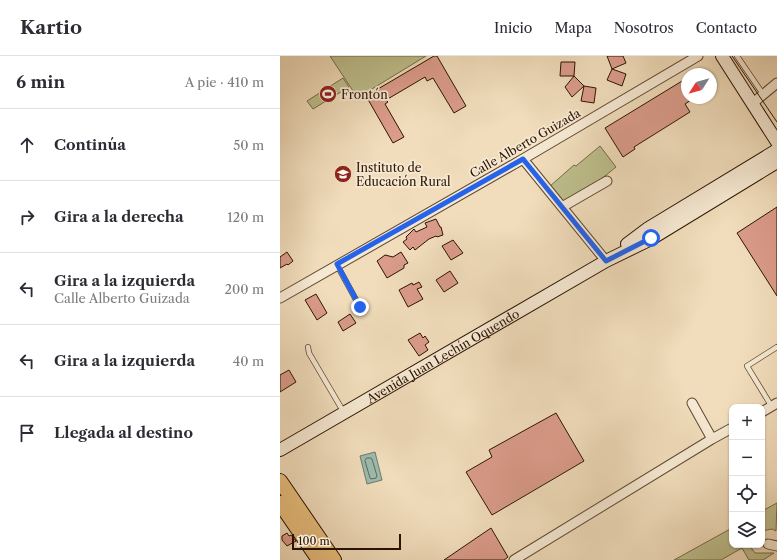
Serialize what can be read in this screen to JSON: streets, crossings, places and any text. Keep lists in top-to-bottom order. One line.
{"streets":{"street":["Calle Alberto Guizada","Avenida Juan Lechín Oquendo"]},"places":{"sports":["Frontón"],"school or university":["Instituto de Educación Rural"]},"scale_bar":"100 m","north":"bottom left","page":{"header":"Kartio","nav":["Inicio","Mapa","Nosotros","Contacto"],"heading":["6 min","A pie · 410 m"],"list":[["Continúa","50 m"],["Gira a la derecha","120 m"],["Gira a la izquierda","Calle Alberto Guizada","200 m"],["Gira a la izquierda","40 m"],"Llegada al destino"],"map_buttons":["+","−"],"scale":"100 m"}}
